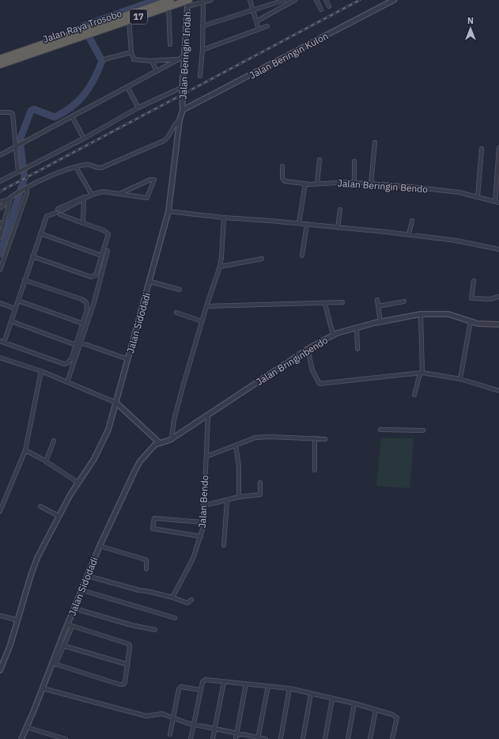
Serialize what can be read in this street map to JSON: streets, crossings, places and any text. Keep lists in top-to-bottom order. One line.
{"streets":{"highway":["17","Jalan Raya Trosobo"],"street":["Jalan Beringin Indah","Jalan Beringin Kulon","Jalan Beringin Bendo","Jalan Sidodadi","Jalan Bringinbendo","Jalan Bendo"]},"crossings":[["Jalan Raya Trosobo","Jalan Beringin Indah"],["Jalan Beringin Indah","Jalan Beringin Kulon"],["Jalan Sidodadi","Jalan Bringinbendo"],["Jalan Bringinbendo","Jalan Bendo"]],"north":"top"}
